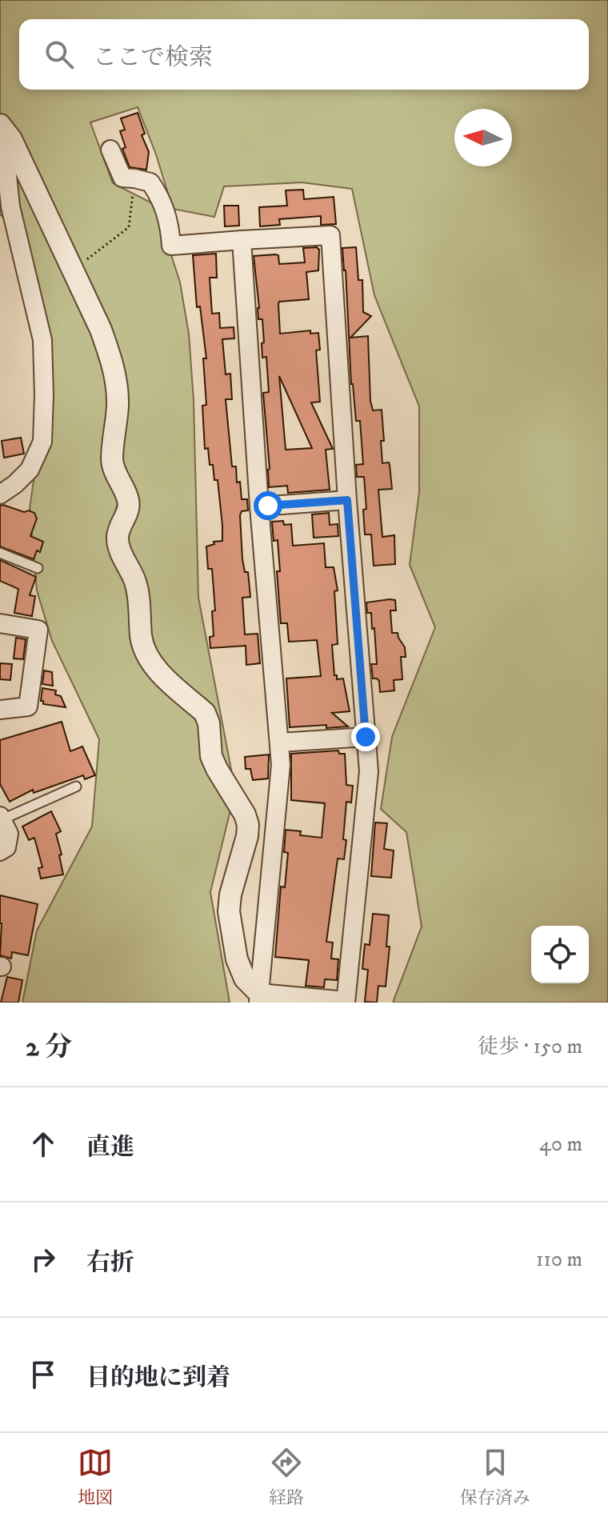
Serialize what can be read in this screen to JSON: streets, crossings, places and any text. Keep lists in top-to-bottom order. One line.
{"north":"left","page":{"search":"ここで検索","heading":["2 分","徒歩 · 150 m"],"list":[["直進","40 m"],["右折","110 m"],"目的地に到着"],"nav":["地図","経路","保存済み"]}}
